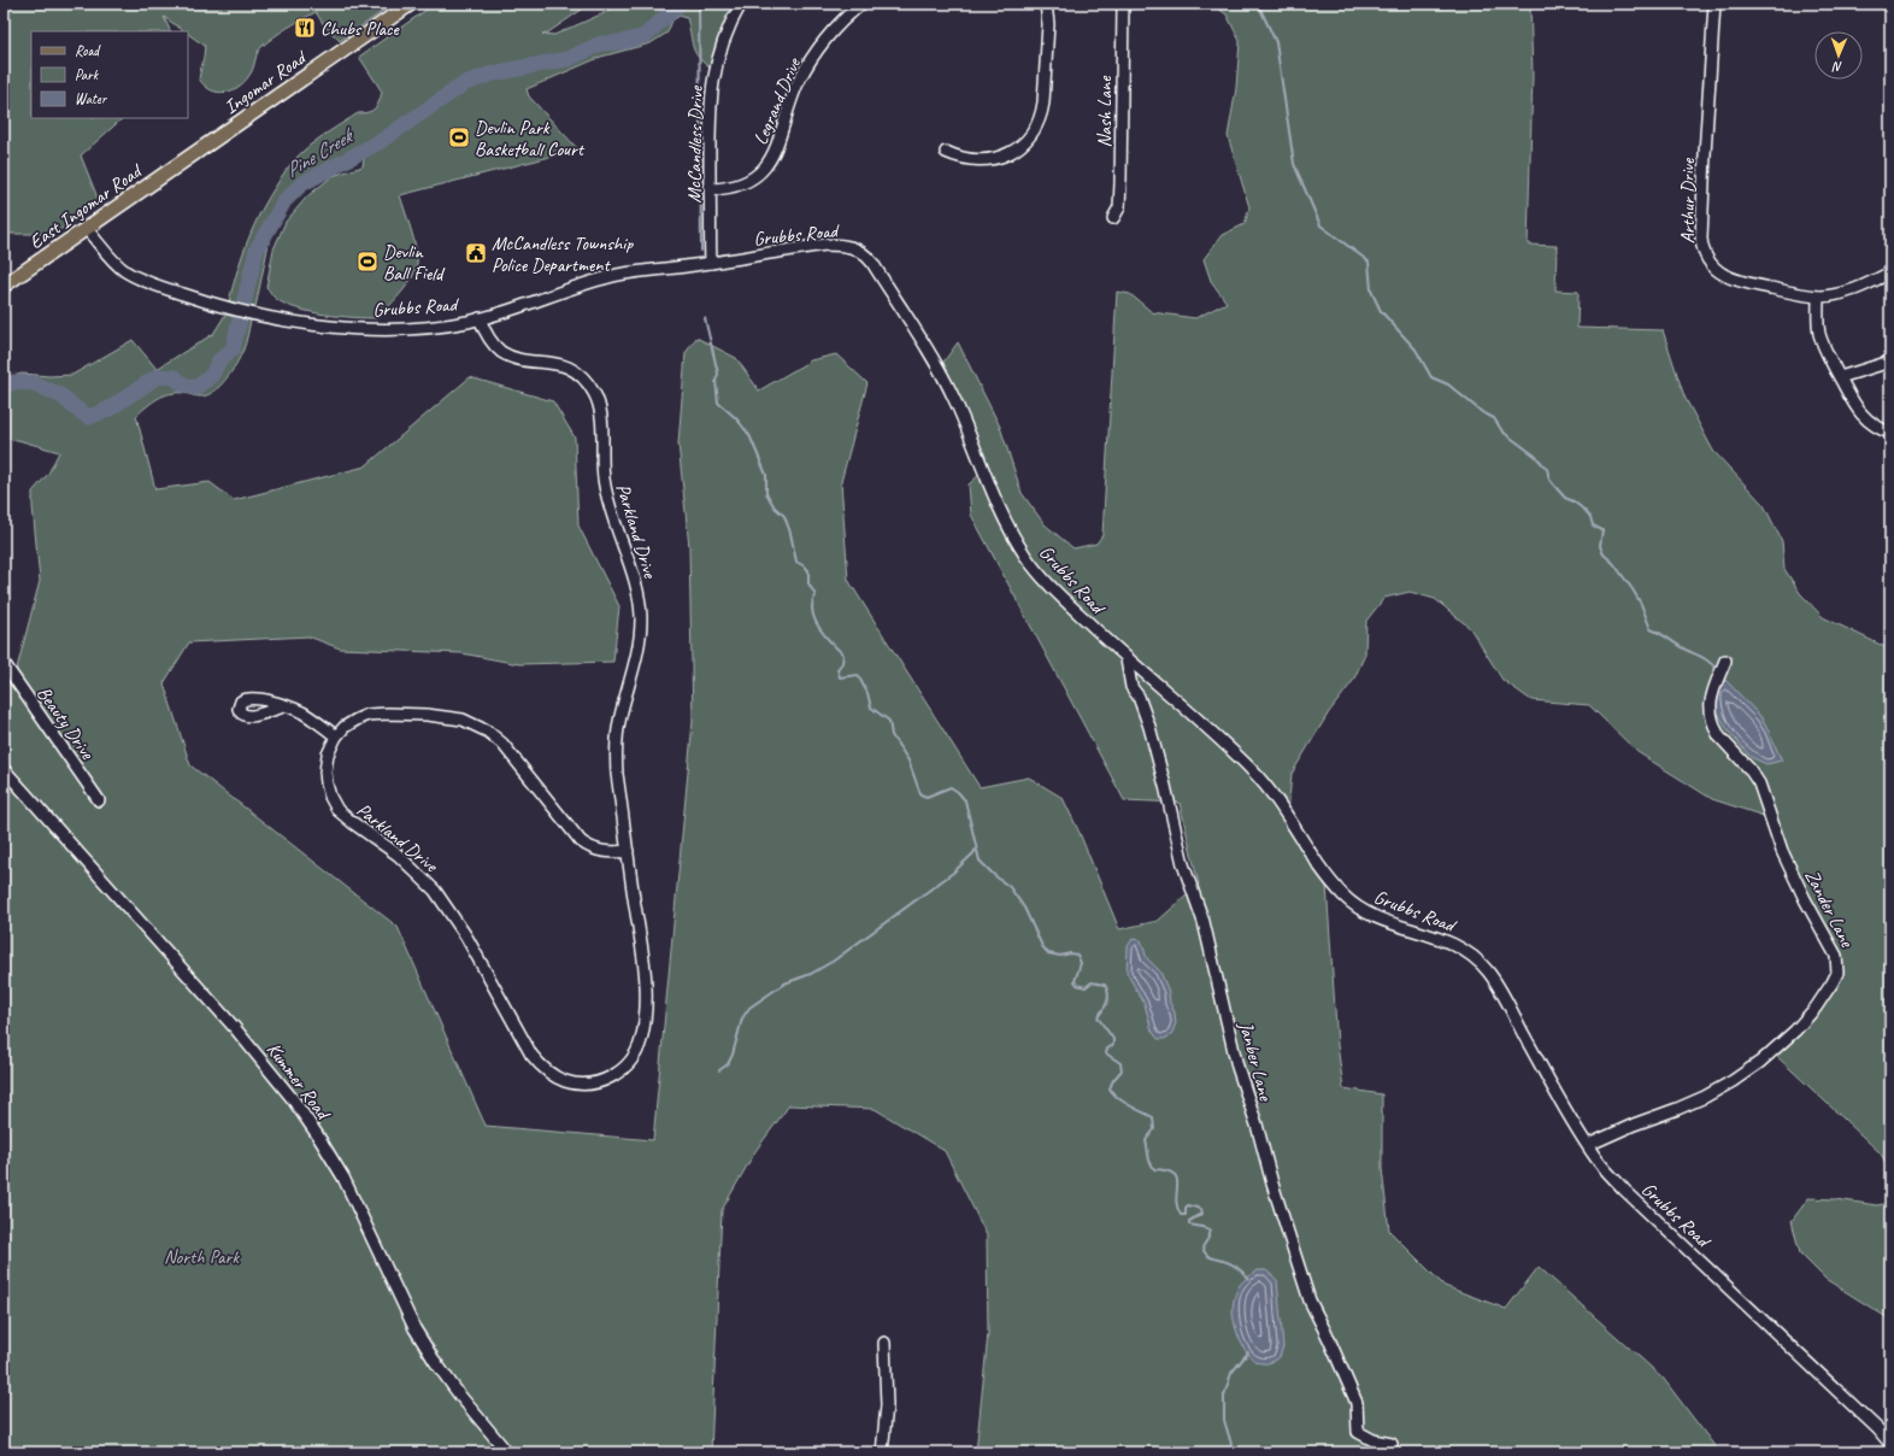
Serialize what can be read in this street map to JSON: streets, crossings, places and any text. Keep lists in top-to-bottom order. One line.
{"streets":{"main road":["Ingomar Road","East Ingomar Road"],"street":["Legrand Drive","Nash Lane","McCandless Drive","Arthur Drive","Grubbs Road","Parkland Drive","Beauty Drive","Zander Lane","Janber Lane","Kummer Road"]},"crossings":[["Ingomar Road","East Ingomar Road"],["Legrand Drive","McCandless Drive"],["McCandless Drive","Grubbs Road"],["East Ingomar Road","Grubbs Road"],["Grubbs Road","Parkland Drive"],["Grubbs Road","Zander Lane"],["Grubbs Road","Janber Lane"]],"water":["Pine Creek"],"parks":["North Park"],"places":{"restaurant":["Chubs Place"],"sports":["Devlin Park Basketball Court","Devlin Ball Field"],"public building":["McCandless Township Police Department"]},"legend":["Road","Park","Water"],"north":"bottom"}
